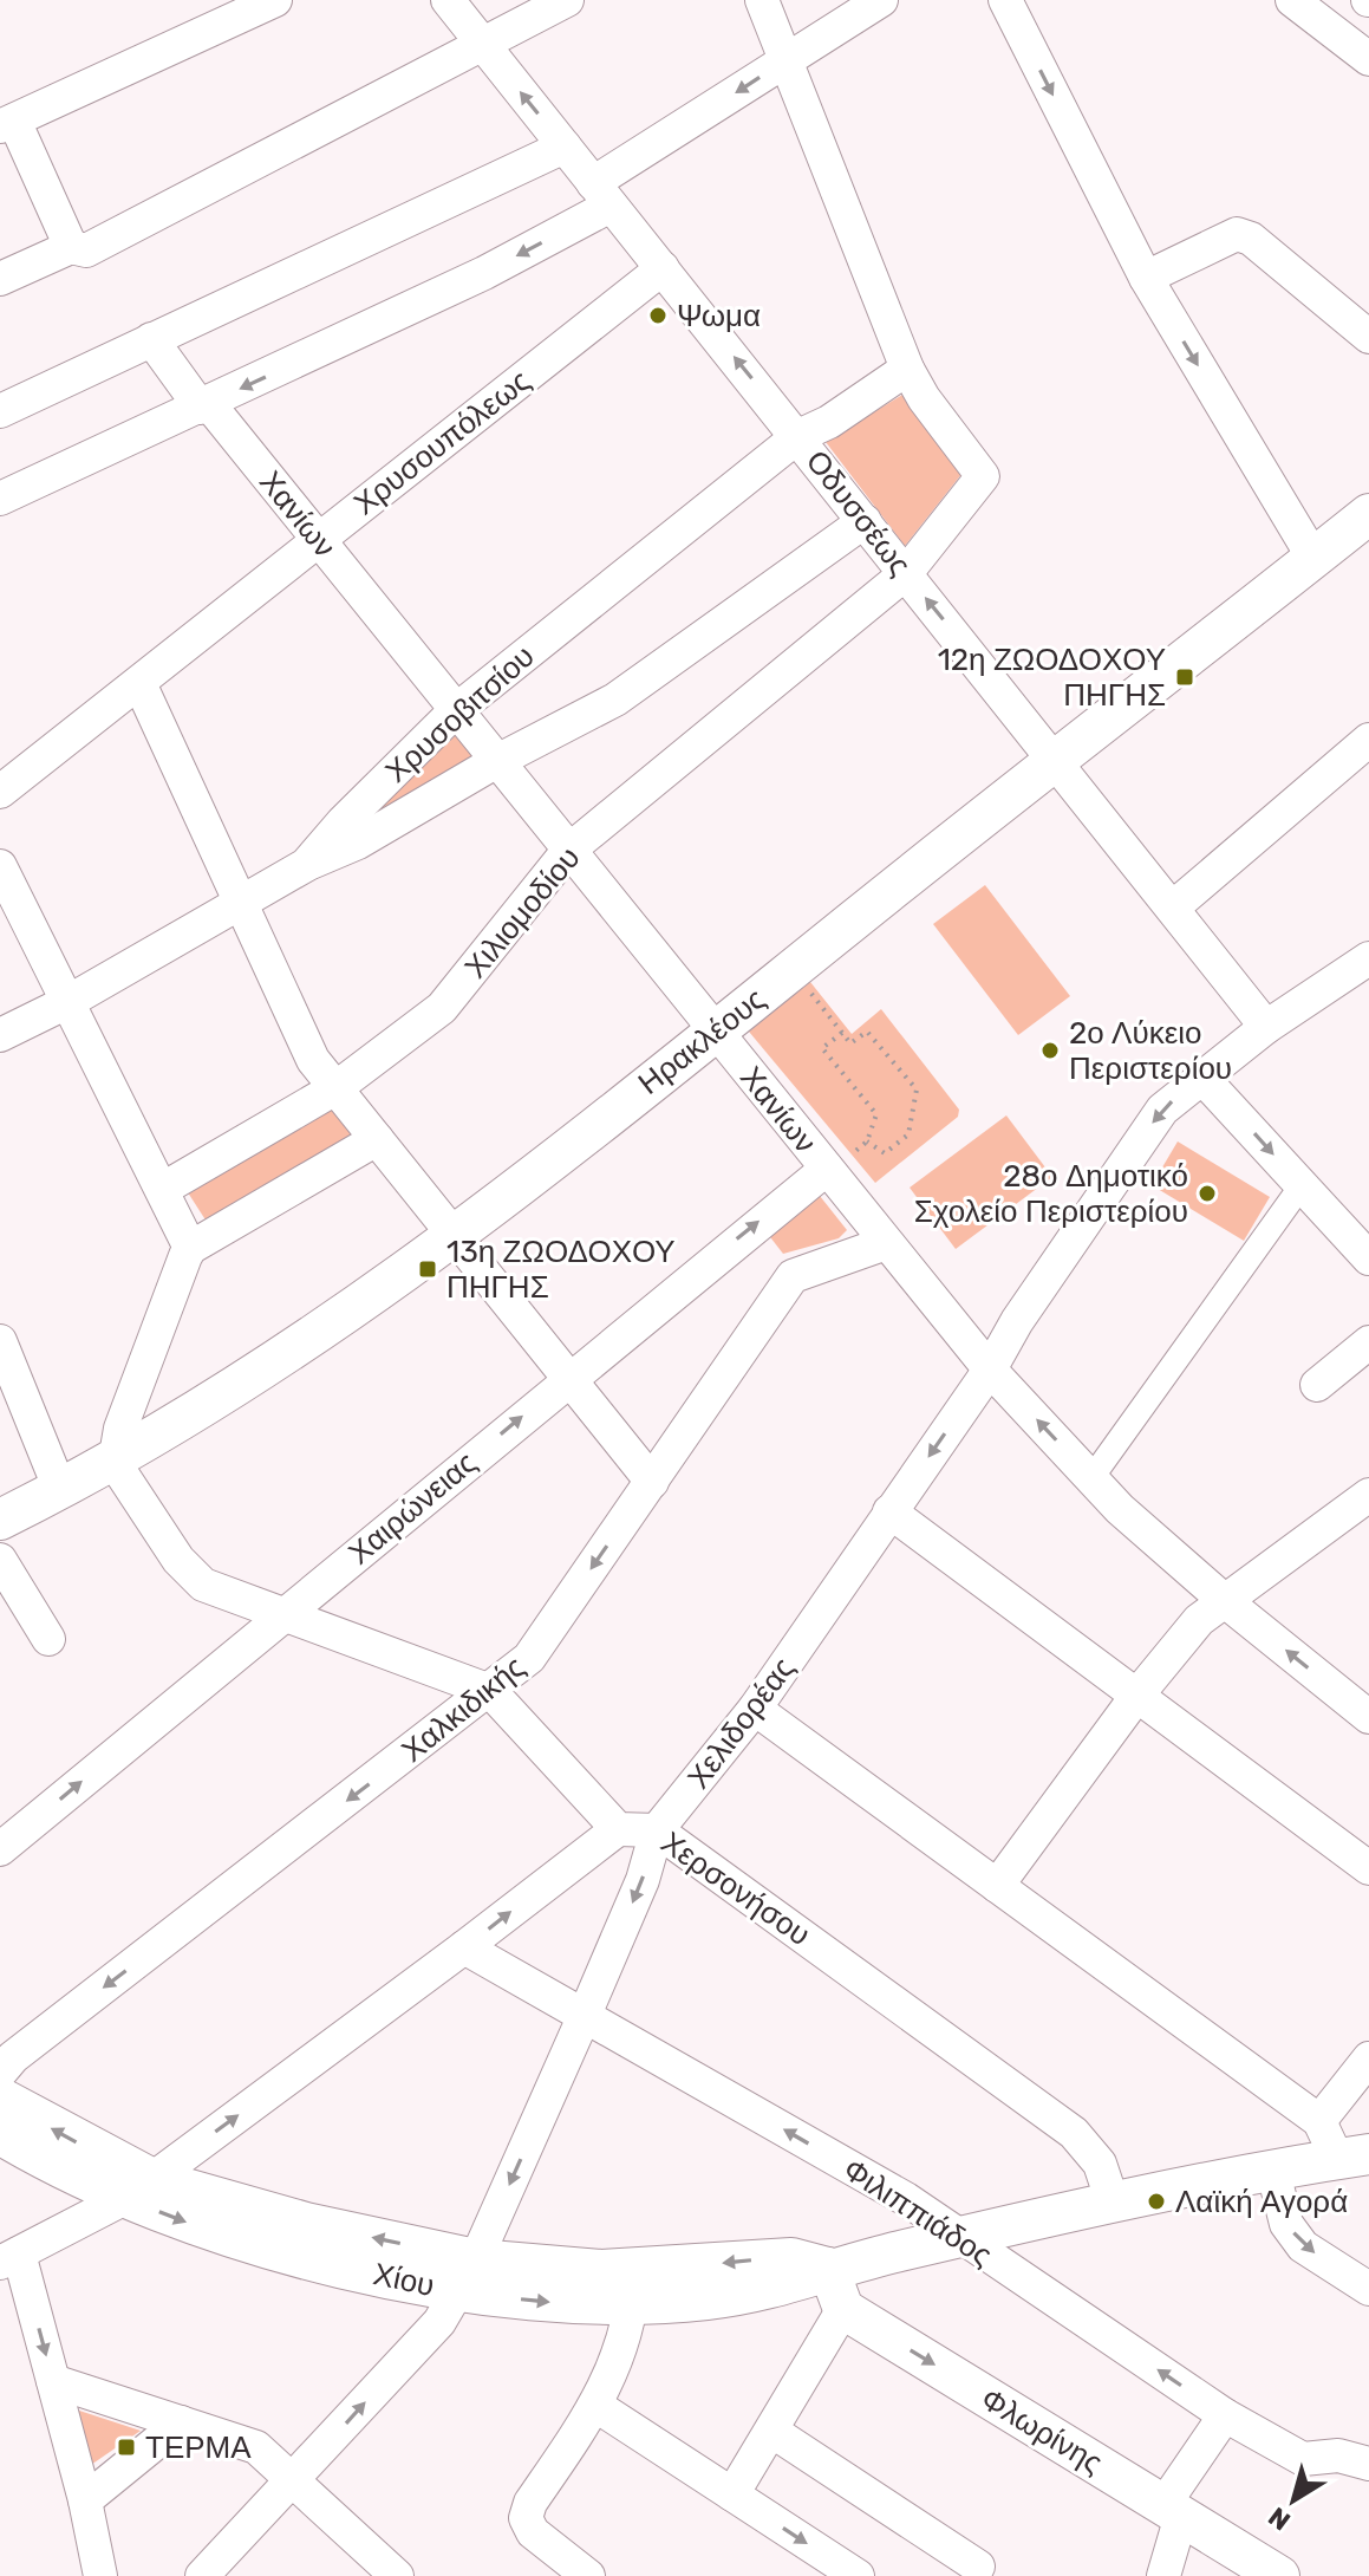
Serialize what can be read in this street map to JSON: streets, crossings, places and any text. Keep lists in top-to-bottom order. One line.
{"streets":{"street":["Χρυσουπόλεως","Οδυσσέως","Χανίων","Χρυσοβιτσίου","Χιλιομοδίου","Ηρακλέους","Χαιρώνειας","Χαλκιδικής","Χελιδορέας","Χερσονήσου","Φιλιππιάδος","Χίου","Φλωρίνης"]},"crossings":[["Χρυσουπόλεως","Οδυσσέως"],["Χρυσουπόλεως","Χανίων"],["Οδυσσέως","Χρυσοβιτσίου"],["Οδυσσέως","Χιλιομοδίου"],["Οδυσσέως","Ηρακλέους"],["Οδυσσέως","Χελιδορέας"],["Χανίων","Χρυσοβιτσίου"],["Χανίων","Χιλιομοδίου"],["Χανίων","Ηρακλέους"],["Χανίων","Χαιρώνειας"],["Χανίων","Χαλκιδικής"],["Χανίων","Χελιδορέας"],["Χρυσοβιτσίου","Χιλιομοδίου"],["Ηρακλέους","Χερσονήσου"],["Χαιρώνειας","Χερσονήσου"],["Χαλκιδικής","Χερσονήσου"],["Χελιδορέας","Χερσονήσου"],["Χελιδορέας","Φιλιππιάδος"],["Χελιδορέας","Χίου"],["Χερσονήσου","Χίου"],["Φιλιππιάδος","Χίου"]],"one_way":["Χαιρώνειας"],"places":{"other":["Ψωμα","2ο Λύκειο Περιστερίου","28ο Δημοτικό Σχολείο Περιστερίου","Λαϊκή Αγορά"],"transit":["12η ΖΩΟΔΟΧΟΥ ΠΗΓΗΣ","13η ΖΩΟΔΟΧΟΥ ΠΗΓΗΣ","ΤΕΡΜΑ"]},"north":"bottom left"}
